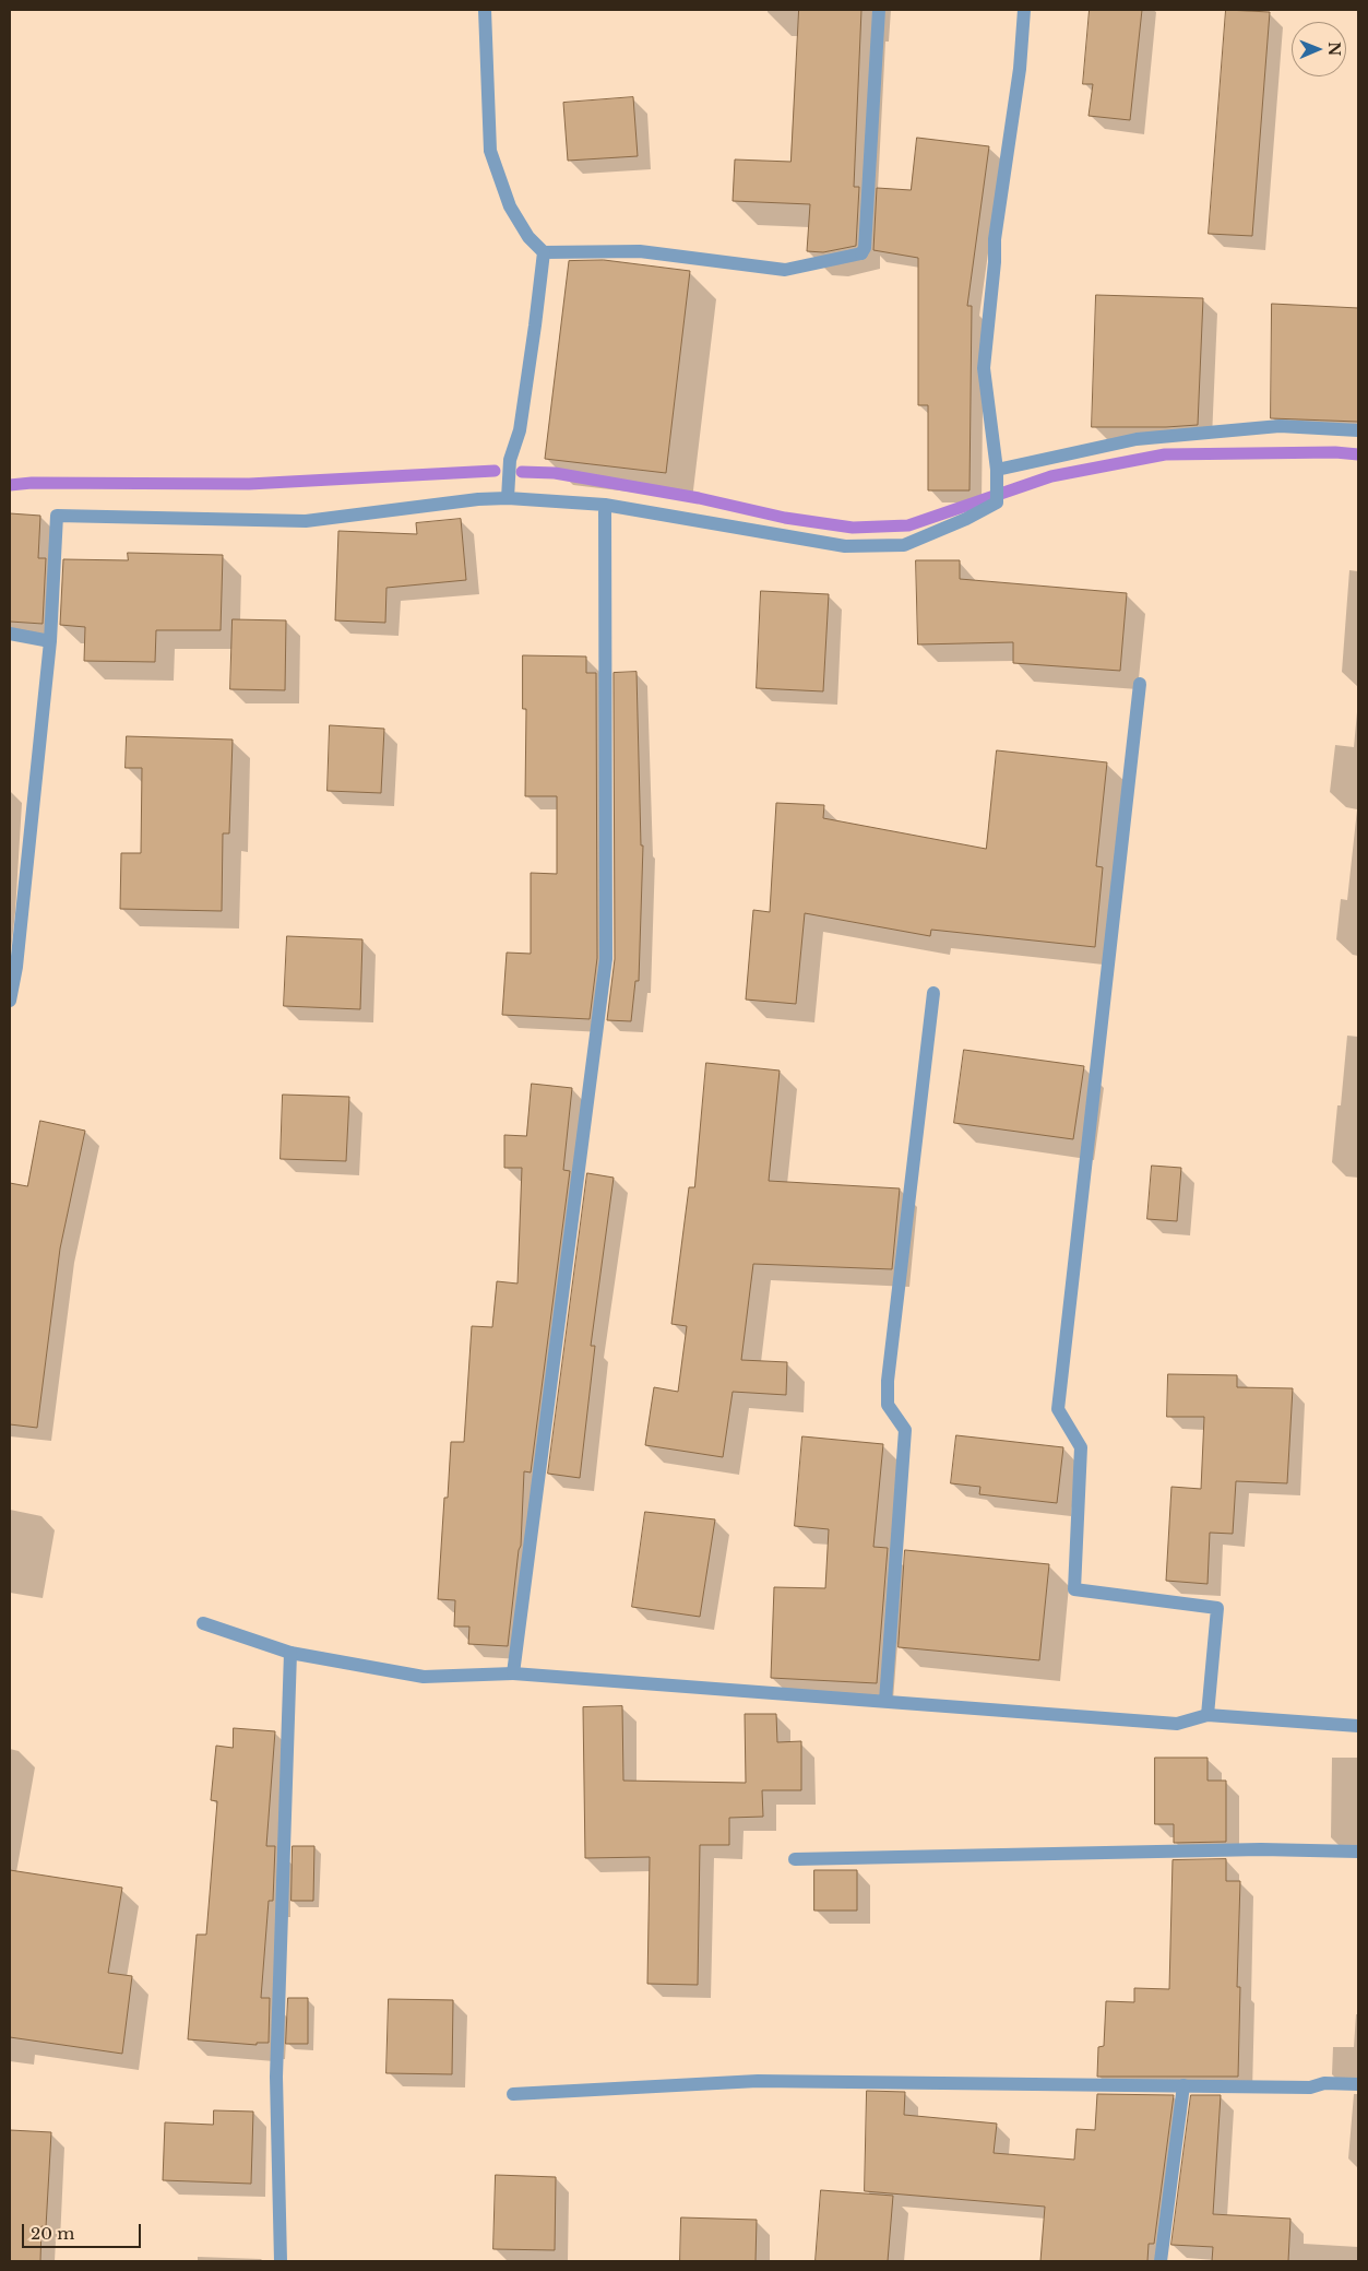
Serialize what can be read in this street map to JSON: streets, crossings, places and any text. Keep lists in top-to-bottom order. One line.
{"scale_bar":"20 m","north":"right"}
